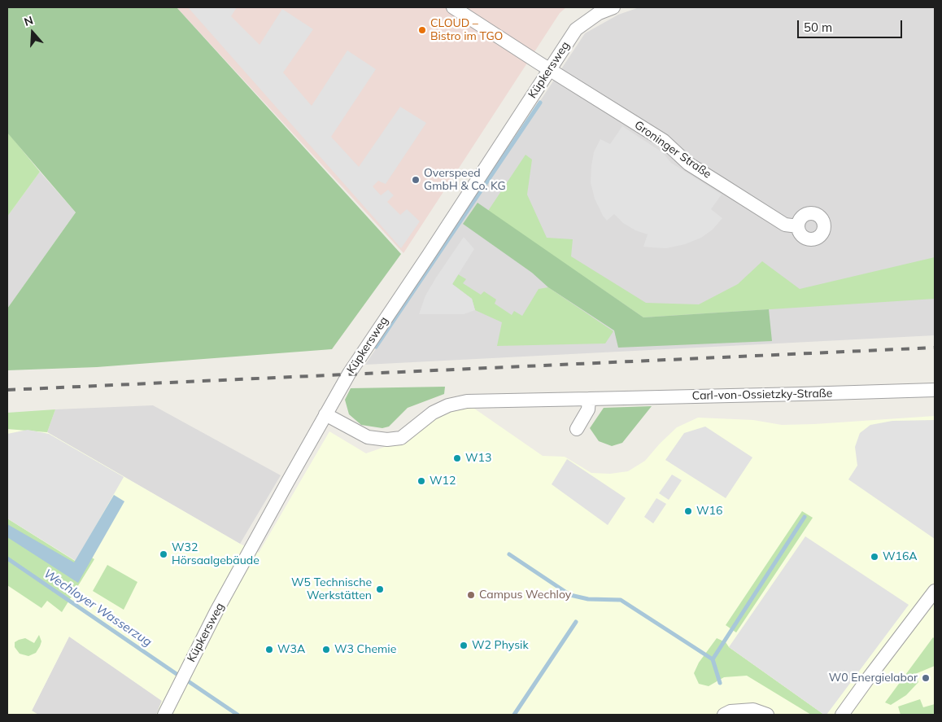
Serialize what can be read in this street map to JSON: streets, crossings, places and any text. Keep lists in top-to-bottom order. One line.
{"streets":{"street":["Küpkersweg","Groninger Straße","Carl-von-Ossietzky-Straße"]},"crossings":[["Küpkersweg","Groninger Straße"],["Küpkersweg","Carl-von-Ossietzky-Straße"]],"water":["Wechloyer Wasserzug"],"places":["CLOUD – Bistro im TGO","Overspeed GmbH & Co. KG","W13","W12","W16","W32 Hörsaalgebäude","W16A","W5 Technische Werkstätten","Campus Wechloy","W2 Physik","W3A","W3 Chemie","W0 Energielabor"],"scale_bar":"50 m","north":"top"}
